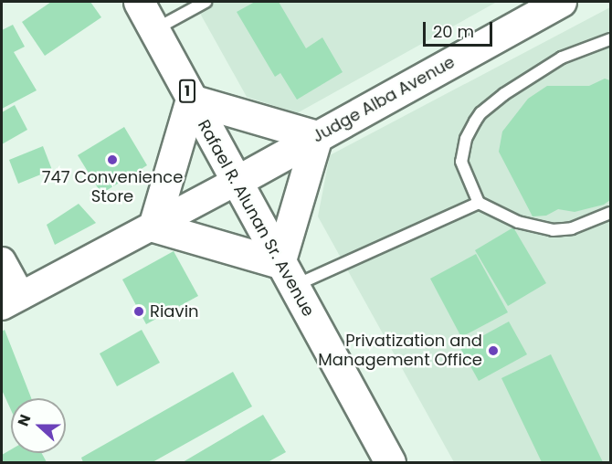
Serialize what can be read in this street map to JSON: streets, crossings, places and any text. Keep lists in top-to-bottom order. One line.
{"streets":{"main road":["1","Judge Alba Avenue","Rafael R. Alunan Sr. Avenue"]},"crossings":[["Judge Alba Avenue","Rafael R. Alunan Sr. Avenue"]],"places":["747 Convenience Store","Riavin","Privatization and Management Office"],"scale_bar":"20 m","north":"left"}
